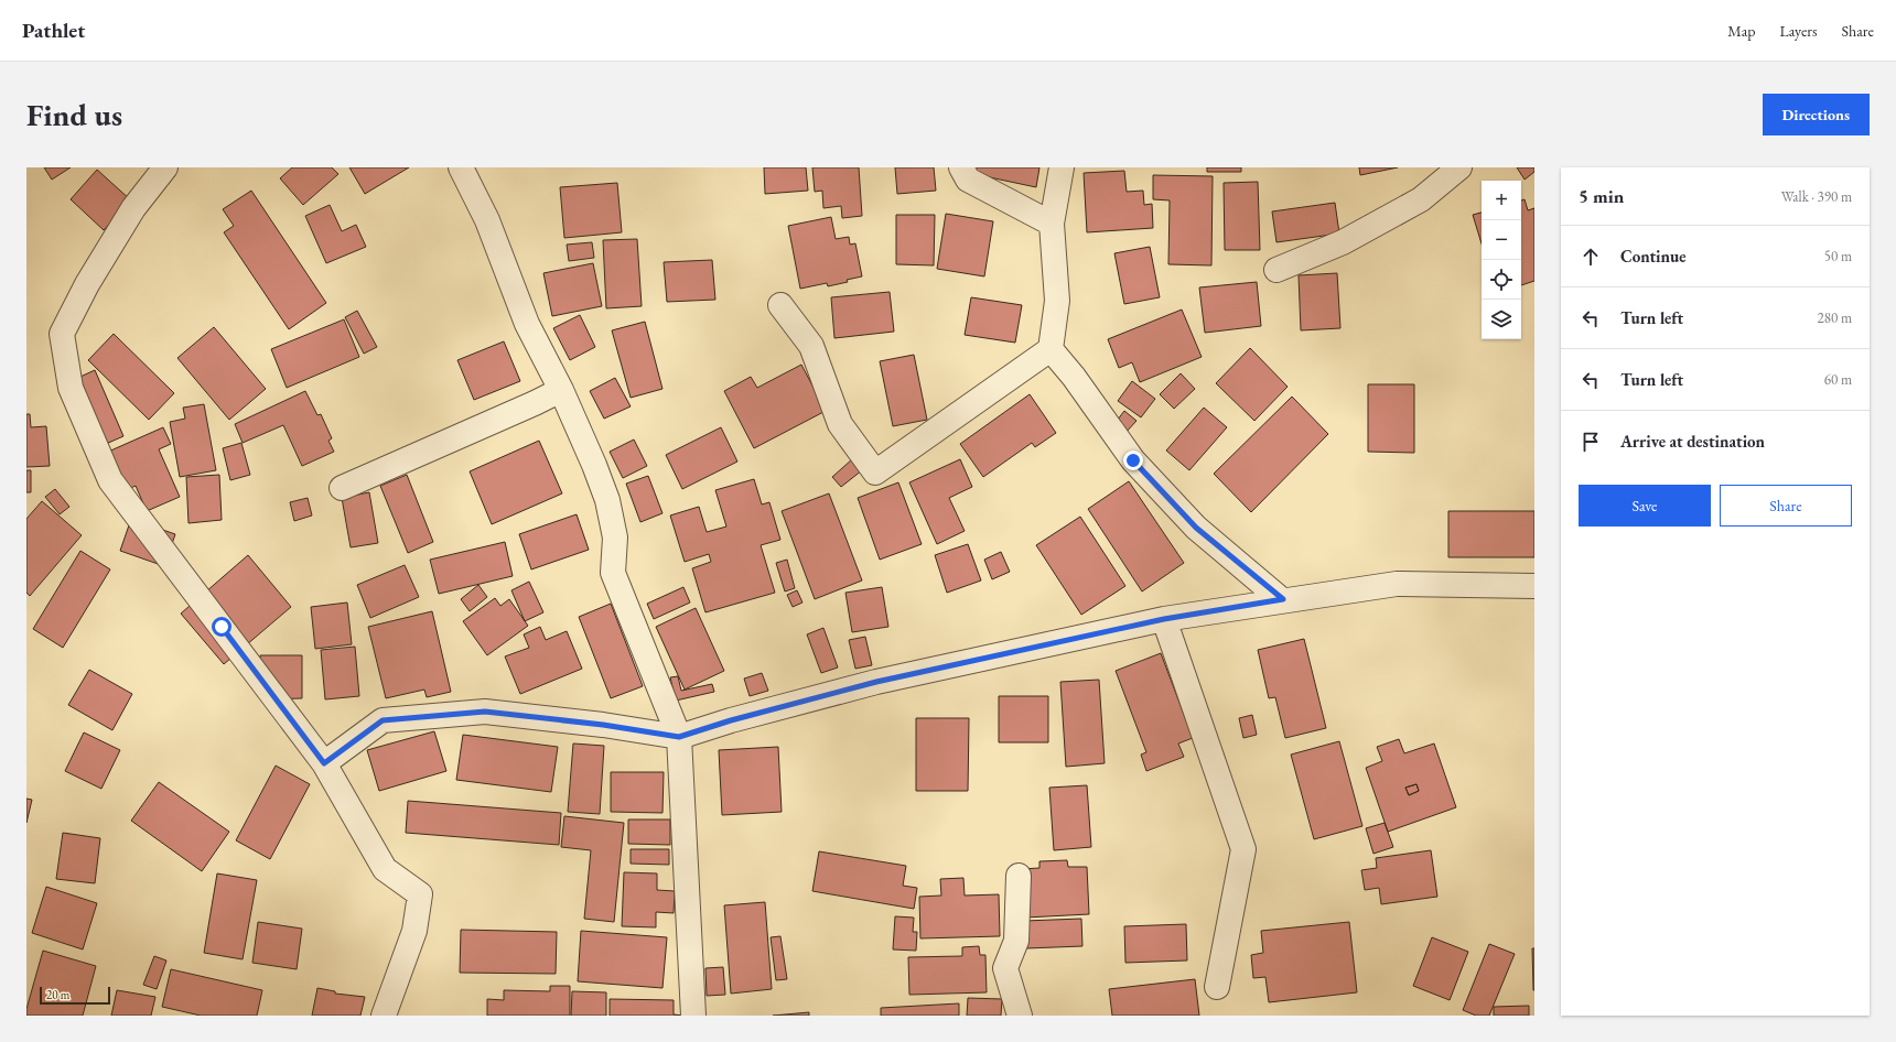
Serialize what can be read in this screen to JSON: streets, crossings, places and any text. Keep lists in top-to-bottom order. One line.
{"scale_bar":"20 m","page":{"header":"Pathlet","nav":["Map","Layers","Share"],"buttons":["Directions",["Save","Share"]],"title":"Find us","heading":["5 min","Walk · 390 m"],"map_buttons":["+","−"],"list":[["Continue","50 m"],["Turn left","280 m"],["Turn left","60 m"],"Arrive at destination"],"scale":"20 m"}}
